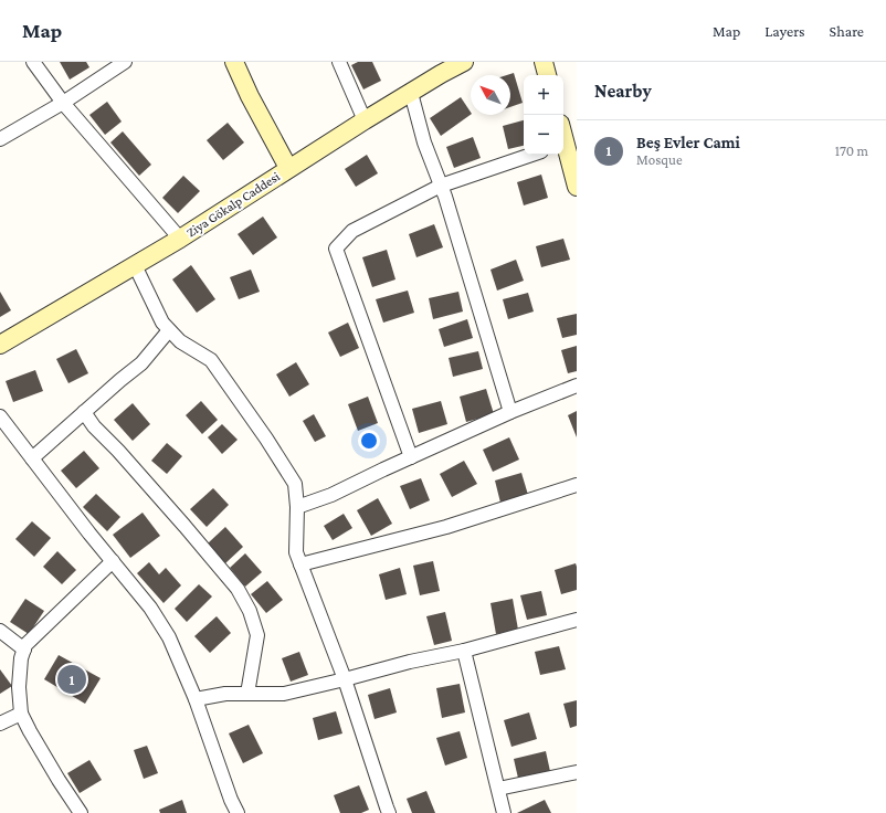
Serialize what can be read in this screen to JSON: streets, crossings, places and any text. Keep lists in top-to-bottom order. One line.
{"streets":{"street":["Ziya Gökalp Caddesi"]},"north":"top left","page":{"header":"Map","nav":["Map","Layers","Share"],"heading":"Nearby","map_buttons":["+","−"],"list":[{"mark":"1","name":"Beş Evler Cami","note":"Mosque","value":"170 m"}],"pins":"1"}}
